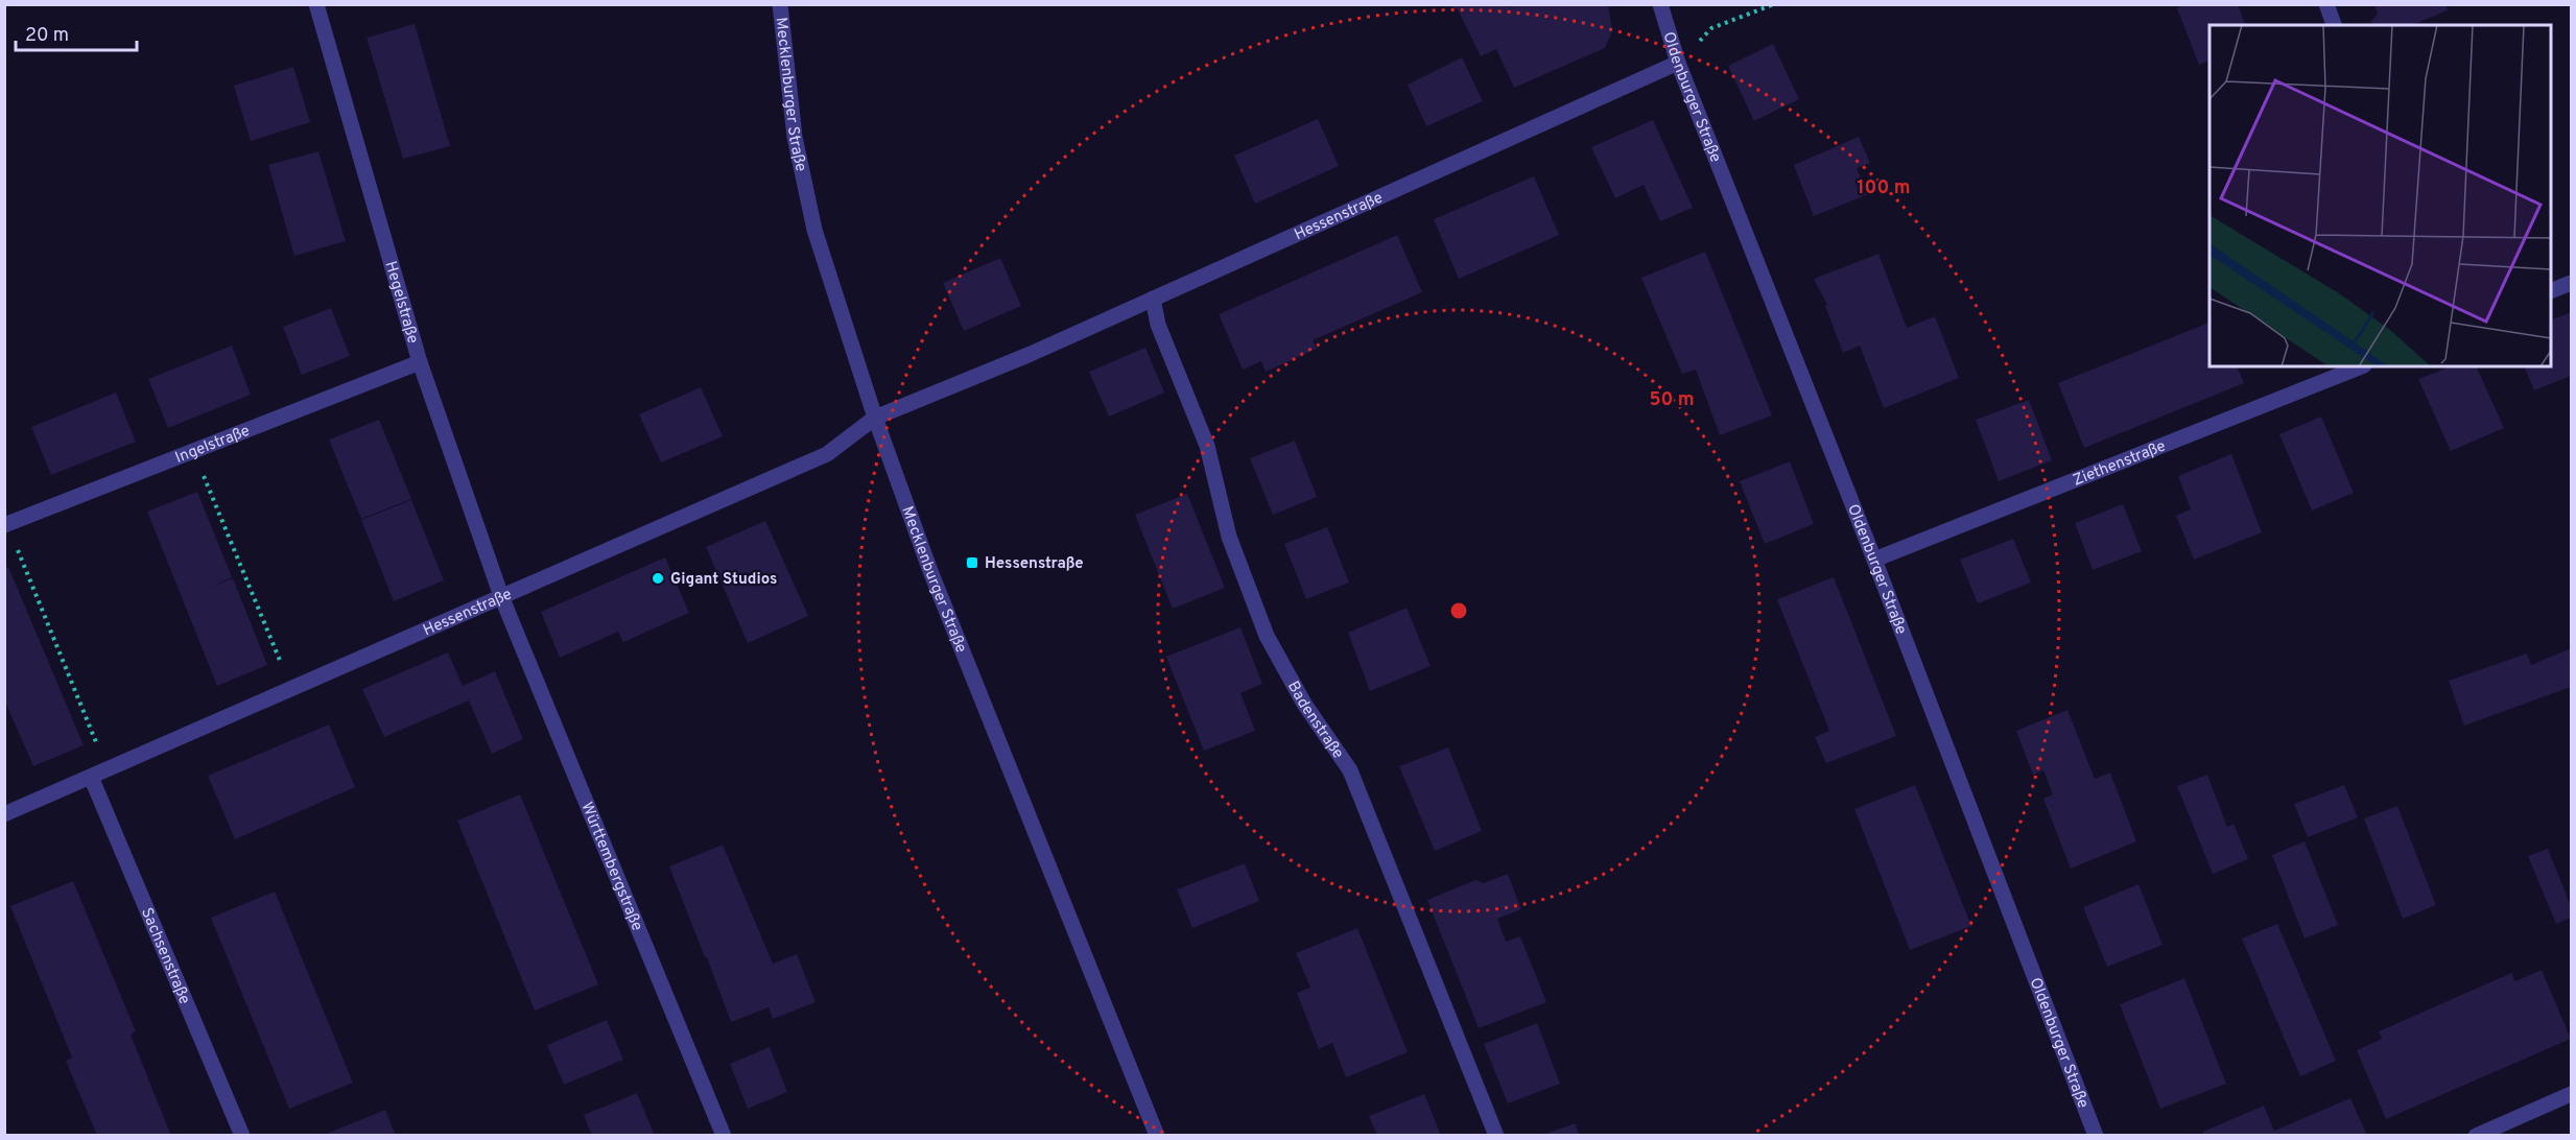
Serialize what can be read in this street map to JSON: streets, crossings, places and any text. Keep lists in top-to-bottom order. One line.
{"streets":{"street":["Mecklenburger Straße","Oldenburger Straße","Hessenstraße","Hegelstraße","Ingelstraße","Ziethenstraße","Badenstraße","Württembergstraße","Sachsenstraße"]},"crossings":[["Mecklenburger Straße","Hessenstraße"],["Oldenburger Straße","Hessenstraße"],["Oldenburger Straße","Ziethenstraße"],["Hessenstraße","Hegelstraße"],["Hessenstraße","Badenstraße"],["Hessenstraße","Württembergstraße"],["Hessenstraße","Sachsenstraße"],["Hegelstraße","Ingelstraße"],["Hegelstraße","Württembergstraße"]],"places":{"transit":["Hessenstraße"],"other":["Gigant Studios"]},"scale_bar":"20 m","rings":["100 m","50 m"]}
